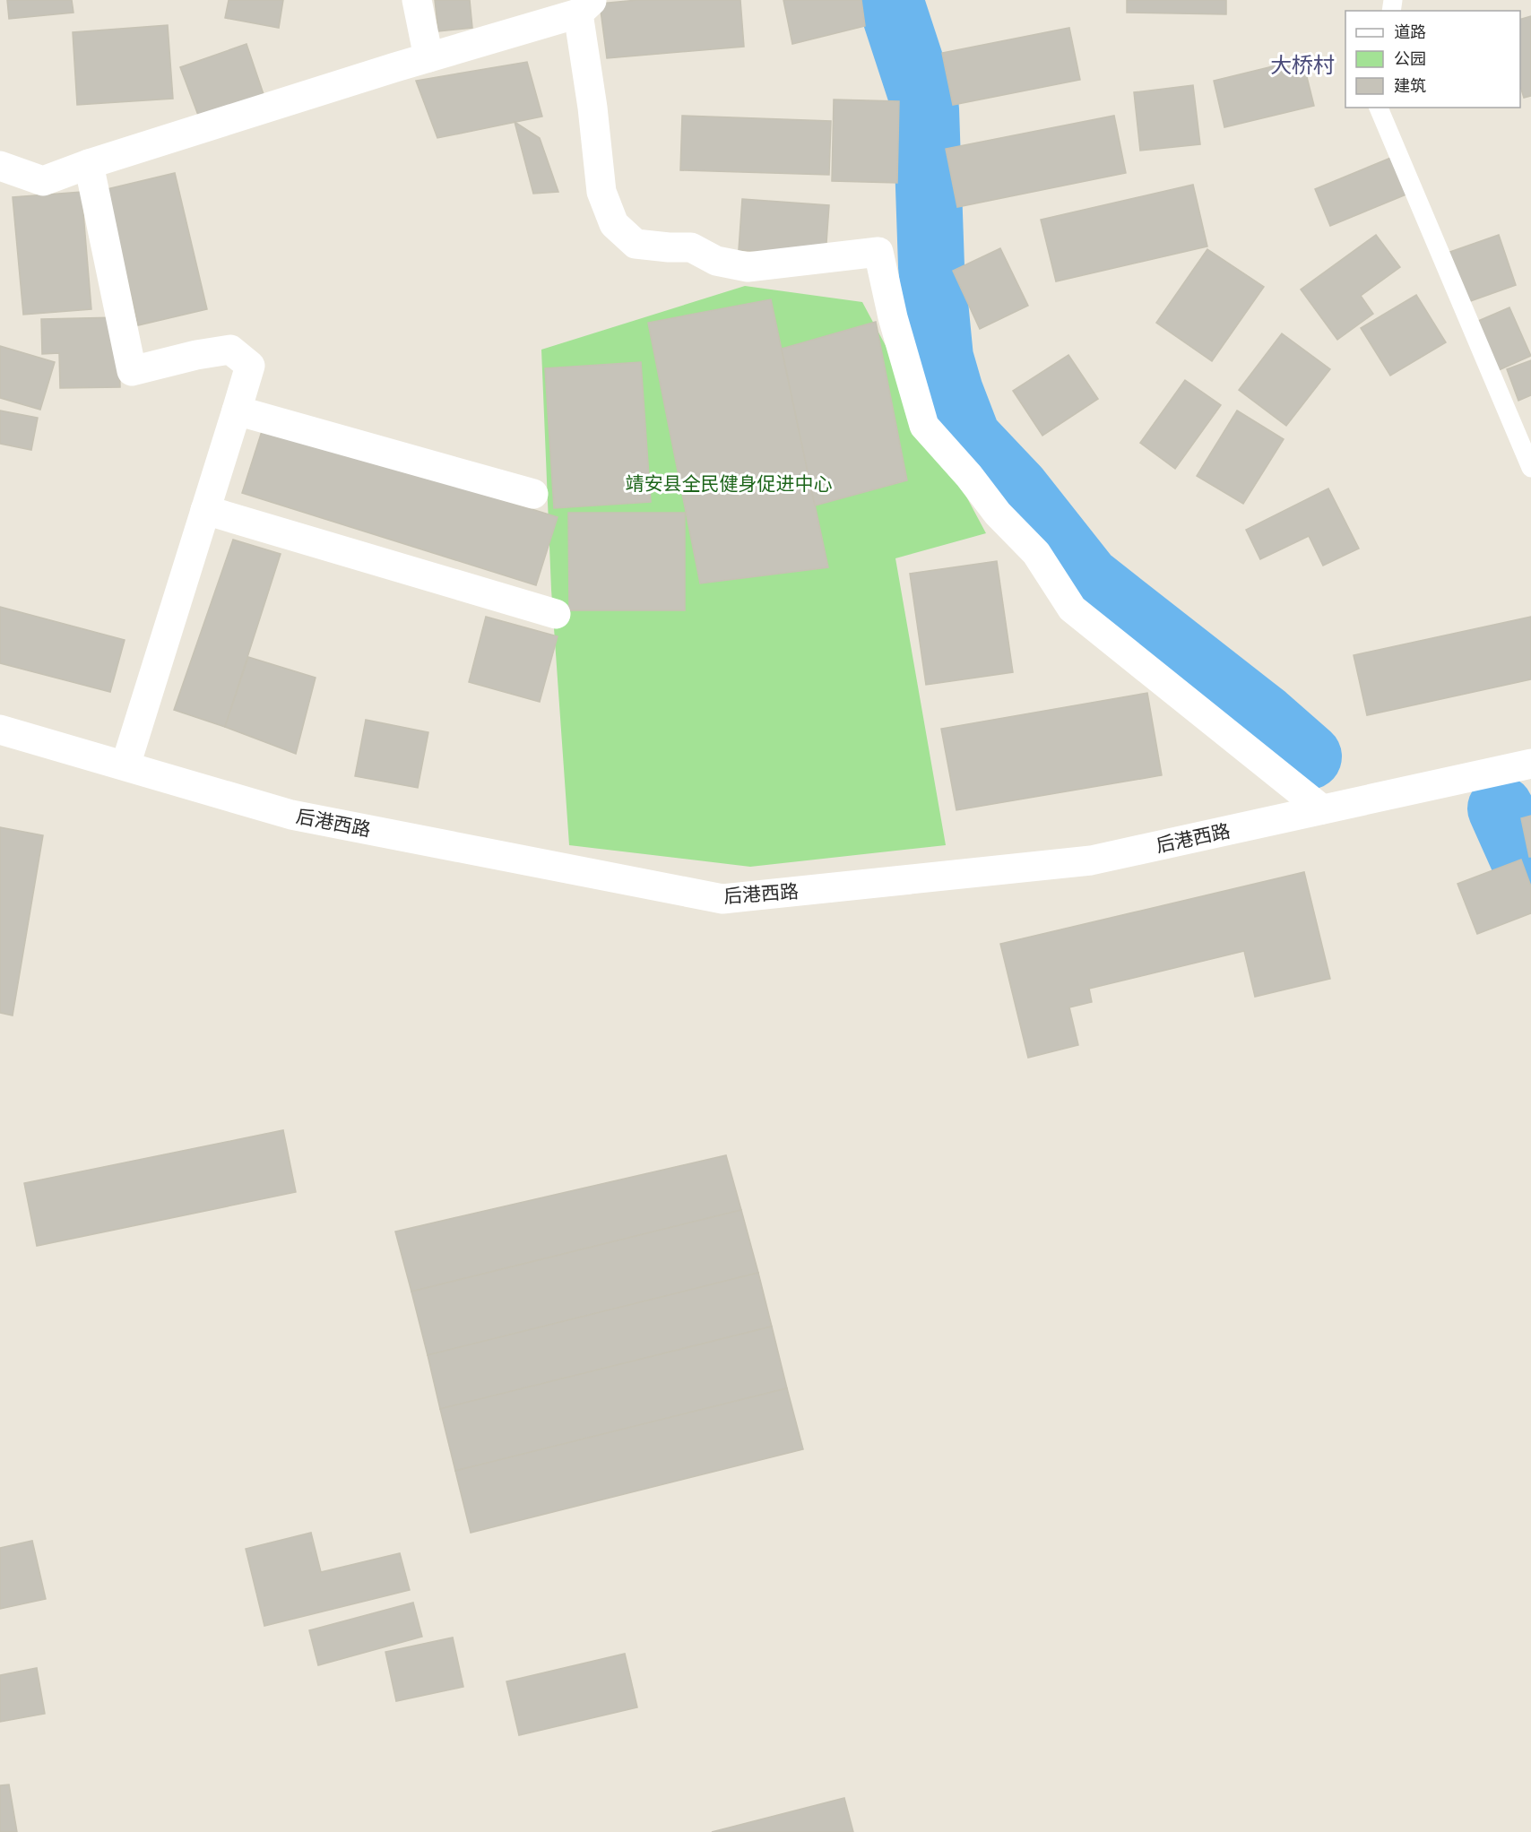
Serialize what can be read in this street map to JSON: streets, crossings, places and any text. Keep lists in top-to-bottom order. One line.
{"streets":{"street":["后港西路"]},"districts":["大桥村"],"parks":["靖安县全民健身促进中心"],"legend":["道路","公园","建筑"]}
